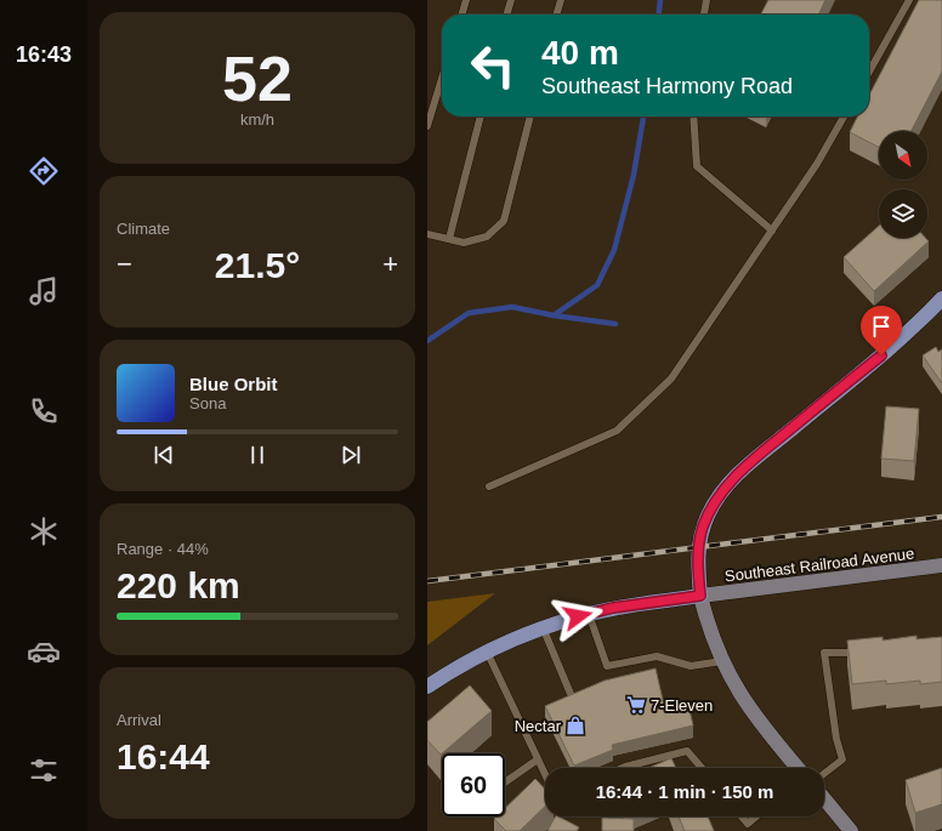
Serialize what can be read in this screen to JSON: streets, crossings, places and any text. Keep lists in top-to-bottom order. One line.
{"streets":{"main road":["Southeast Railroad Avenue"]},"places":{"supermarket":["7-Eleven"],"shop":["Nectar"]},"north":"bottom right","page":{"tabs":"16:43","tile":[["52","km/h"],"Climate",["Range · 44%","220 km"],["Arrival","16:44"]],"turn":["40 m","Southeast Harmony Road"],"heat":["−","21.5°","+"],"song":["Blue Orbit","Sona"],"limit":"60","trip":"16:44 · 1 min · 150 m"}}
